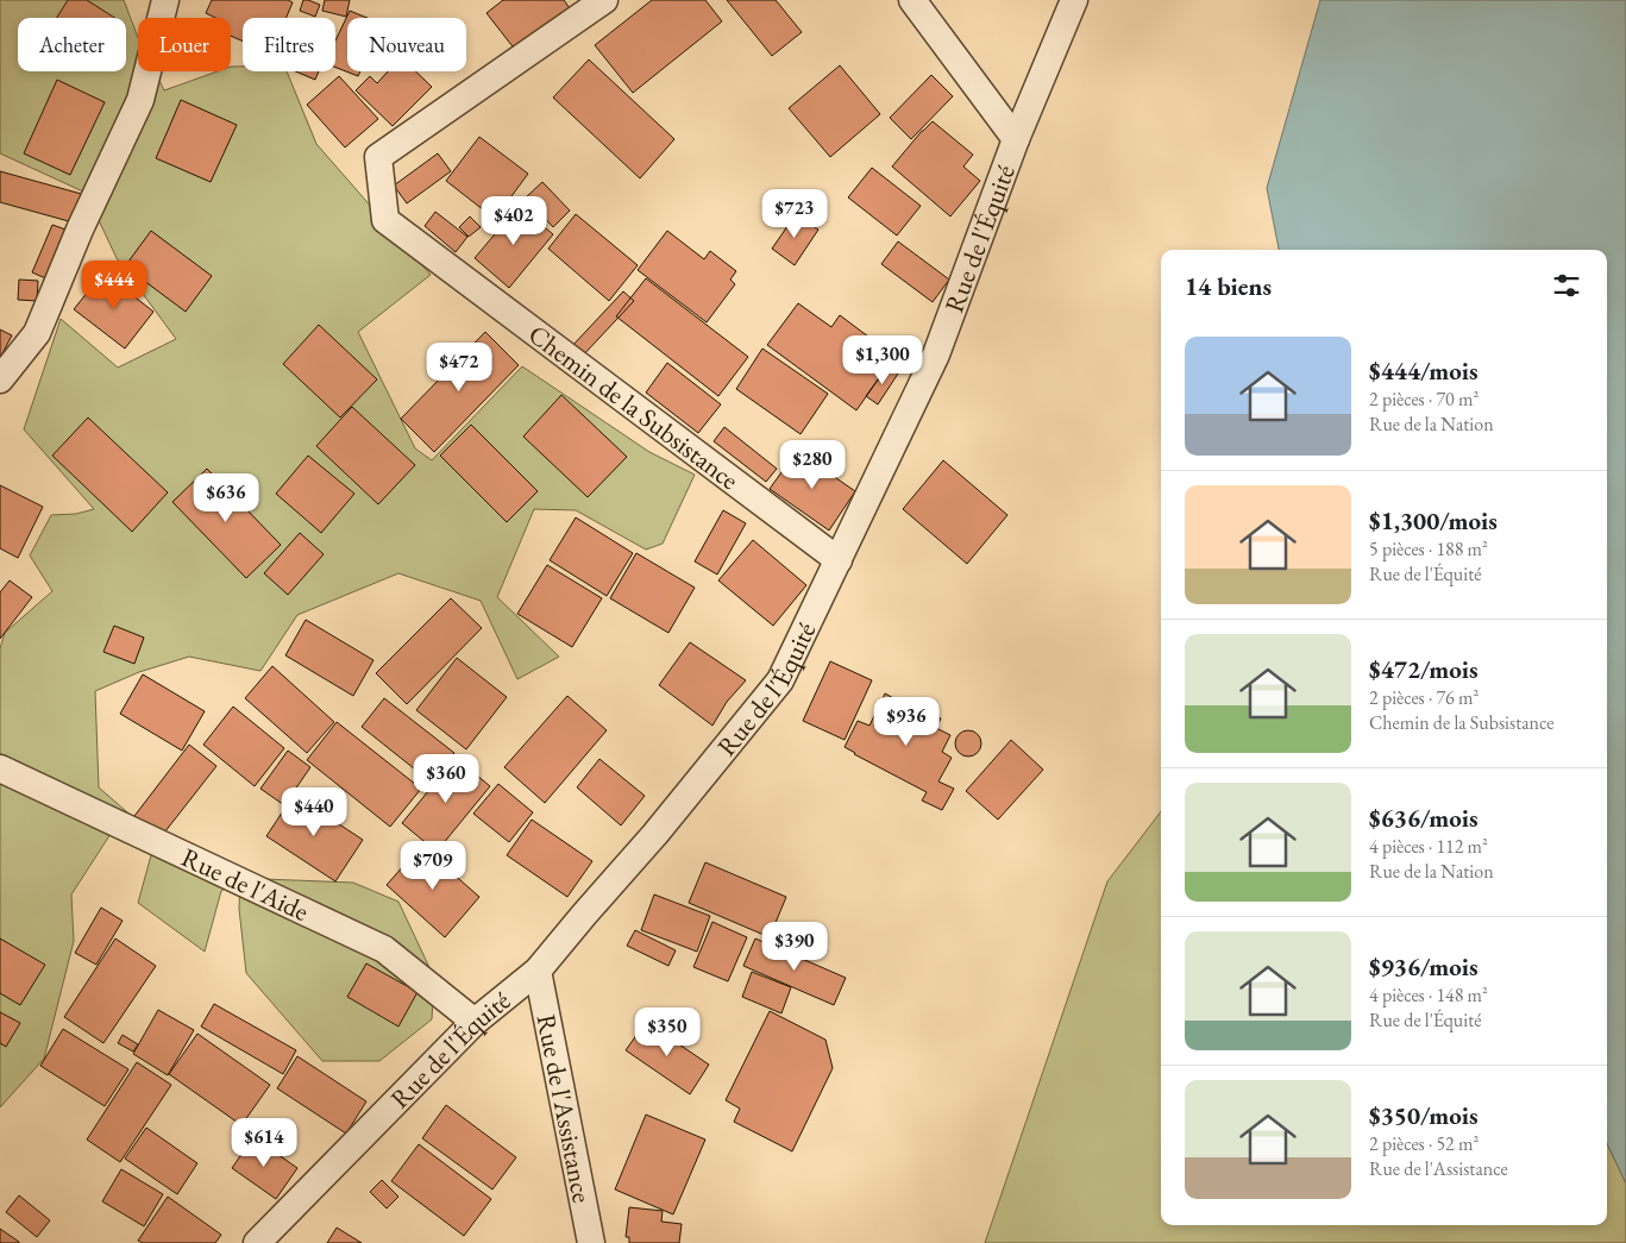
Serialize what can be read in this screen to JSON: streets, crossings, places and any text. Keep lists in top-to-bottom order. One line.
{"streets":{"street":["Rue de l'Équité","Chemin de la Subsistance","Rue de l'Aide","Rue de l'Assistance"]},"crossings":[["Rue de l'Équité","Chemin de la Subsistance"],["Rue de l'Équité","Rue de l'Aide"],["Rue de l'Équité","Rue de l'Assistance"]],"page":{"chip":["Acheter","Louer","Filtres","Nouveau"],"price":["$723","$402","$444","$1,300","$472","$280","$636","$936","$360","$440","$709","$390","$350","$614"],"heading":"14 biens","list":[{"name":"$444/mois","note":"2 pièces · 70 m² · Rue de la Nation"},{"name":"$1,300/mois","note":"5 pièces · 188 m² · Rue de l'Équité"},{"name":"$472/mois","note":"2 pièces · 76 m² · Chemin de la Subsistance"},{"name":"$636/mois","note":"4 pièces · 112 m² · Rue de la Nation"},{"name":"$936/mois","note":"4 pièces · 148 m² · Rue de l'Équité"},{"name":"$350/mois","note":"2 pièces · 52 m² · Rue de l'Assistance"}]}}
